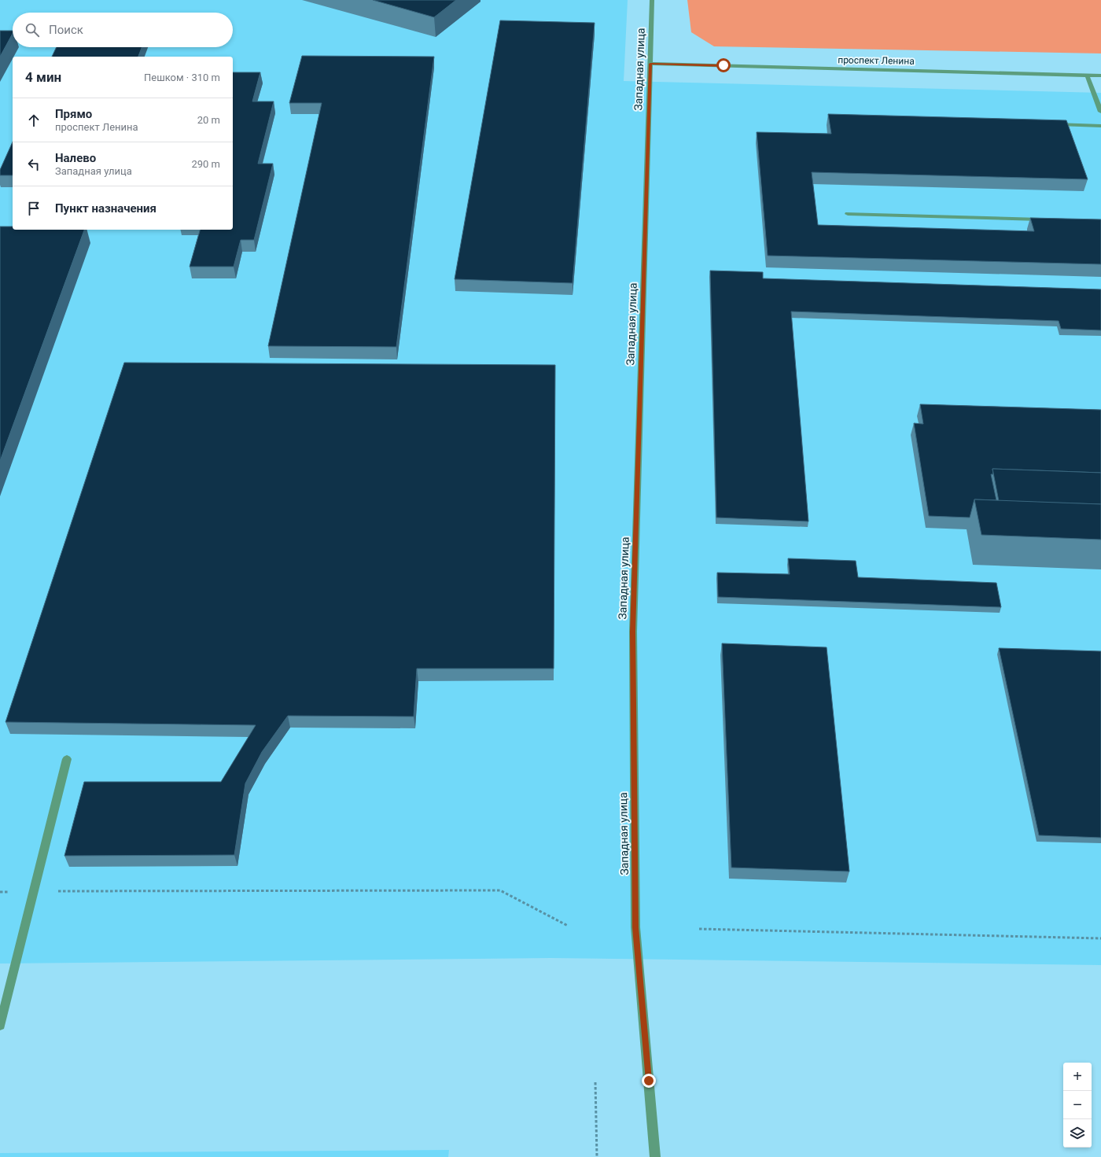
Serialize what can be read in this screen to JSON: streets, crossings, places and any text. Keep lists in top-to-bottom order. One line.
{"streets":{"street":["проспект Ленина","Западная улица"]},"crossings":[["проспект Ленина","Западная улица"]],"page":{"search":"Поиск","heading":["4 мин","Пешком · 310 m"],"list":[["Прямо","проспект Ленина","20 m"],["Налево","Западная улица","290 m"],"Пункт назначения"],"map_buttons":["+","−"]}}
